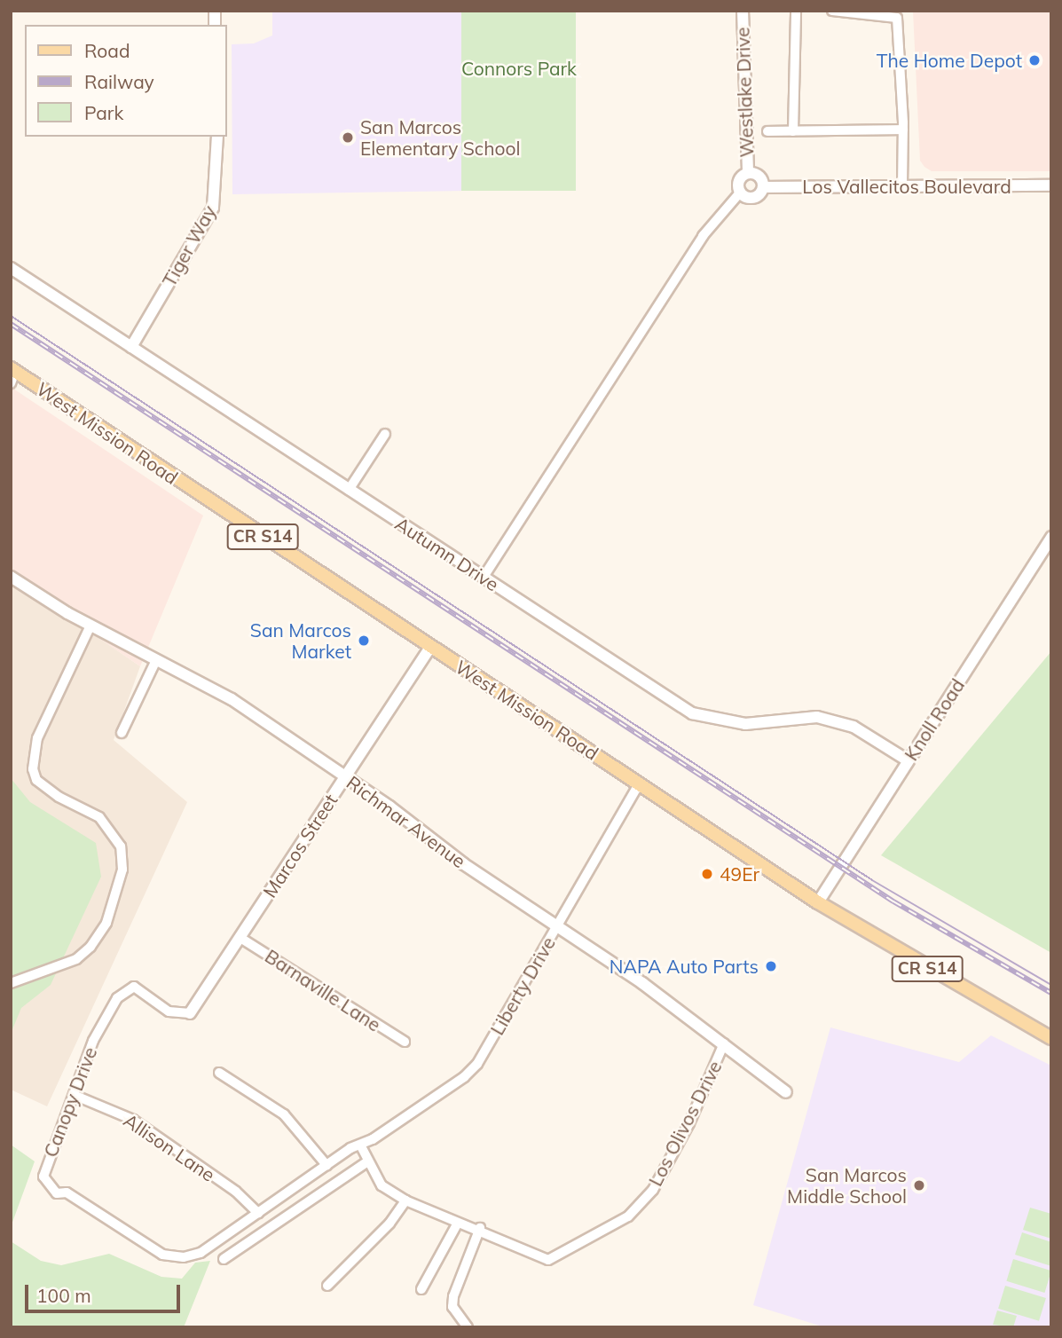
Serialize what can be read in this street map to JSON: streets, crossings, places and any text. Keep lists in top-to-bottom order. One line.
{"streets":{"main road":["West Mission Road","CR S14"],"street":["Westlake Drive","Los Vallecitos Boulevard","Tiger Way","Autumn Drive","Knoll Road","Richmar Avenue","Marcos Street","Liberty Drive","Barnaville Lane","Canopy Drive","Los Olivos Drive","Allison Lane"]},"crossings":[["Westlake Drive","Los Vallecitos Boulevard"],["Tiger Way","Autumn Drive"],["West Mission Road","Knoll Road"],["West Mission Road","Marcos Street"],["West Mission Road","Liberty Drive"],["Autumn Drive","Knoll Road"],["Richmar Avenue","Marcos Street"],["Richmar Avenue","Liberty Drive"],["Richmar Avenue","Los Olivos Drive"],["Marcos Street","Barnaville Lane"],["Marcos Street","Canopy Drive"],["Liberty Drive","Canopy Drive"],["Canopy Drive","Allison Lane"]],"parks":["Connors Park"],"places":["The Home Depot","San Marcos Elementary School","San Marcos Market","49Er","NAPA Auto Parts","San Marcos Middle School"],"legend":["Road","Railway","Park"],"scale_bar":"100 m"}
